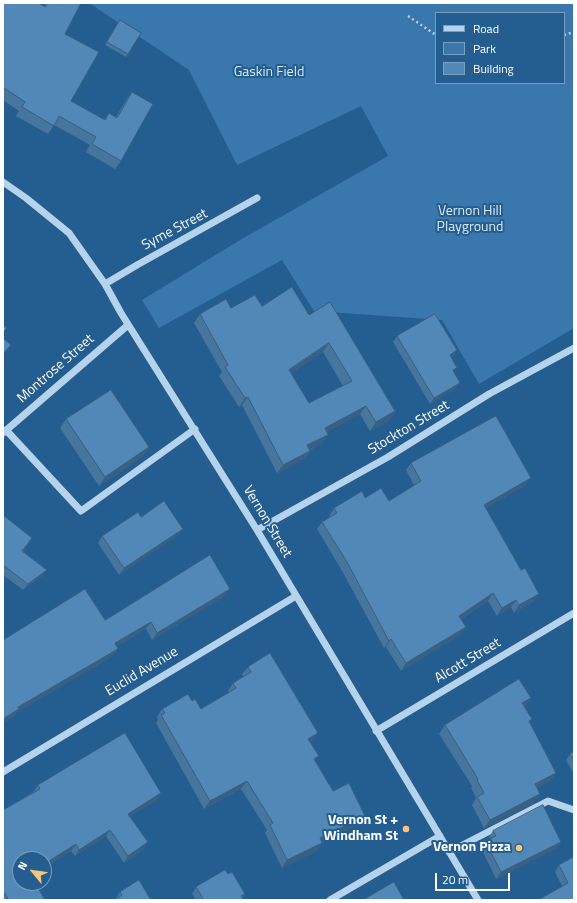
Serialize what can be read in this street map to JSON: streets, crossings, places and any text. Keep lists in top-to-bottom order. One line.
{"streets":{"street":["Syme Street","Montrose Street","Stockton Street","Vernon Street","Alcott Street","Euclid Avenue"]},"crossings":[["Syme Street","Vernon Street"],["Montrose Street","Vernon Street"],["Stockton Street","Vernon Street"],["Vernon Street","Alcott Street"],["Vernon Street","Euclid Avenue"]],"parks":["Gaskin Field","Vernon Hill Playground"],"places":["Vernon St + Windham St","Vernon Pizza"],"legend":["Road","Park","Building"],"scale_bar":"20 m","north":"top left"}
